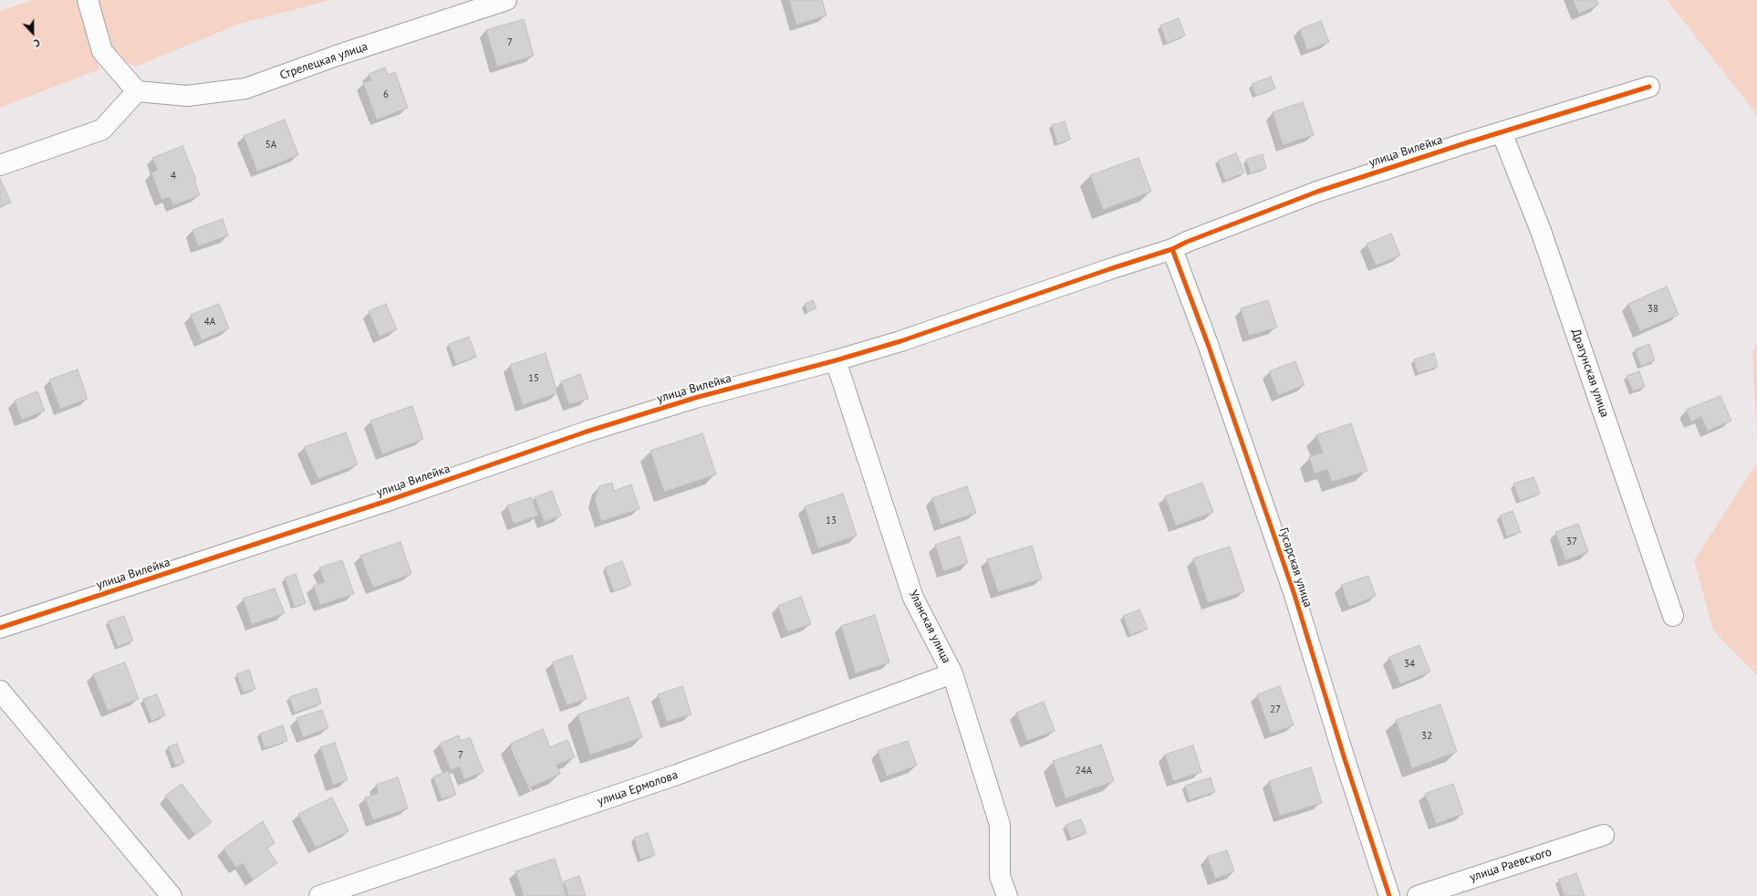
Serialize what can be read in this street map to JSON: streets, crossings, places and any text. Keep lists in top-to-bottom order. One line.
{"streets":{"street":["Стрелецкая улица","улица Вилейка","Драгунская улица","Гусарская улица","Уланская улица","улица Ермолова","улица Раевского"]},"crossings":[["улица Вилейка","Драгунская улица"],["улица Вилейка","Гусарская улица"],["улица Вилейка","Уланская улица"],["Уланская улица","улица Ермолова"]],"house_numbers":["7","6","5А","4","38","4А","15","13","37","34","27","32","7","24А"],"north":"bottom"}
